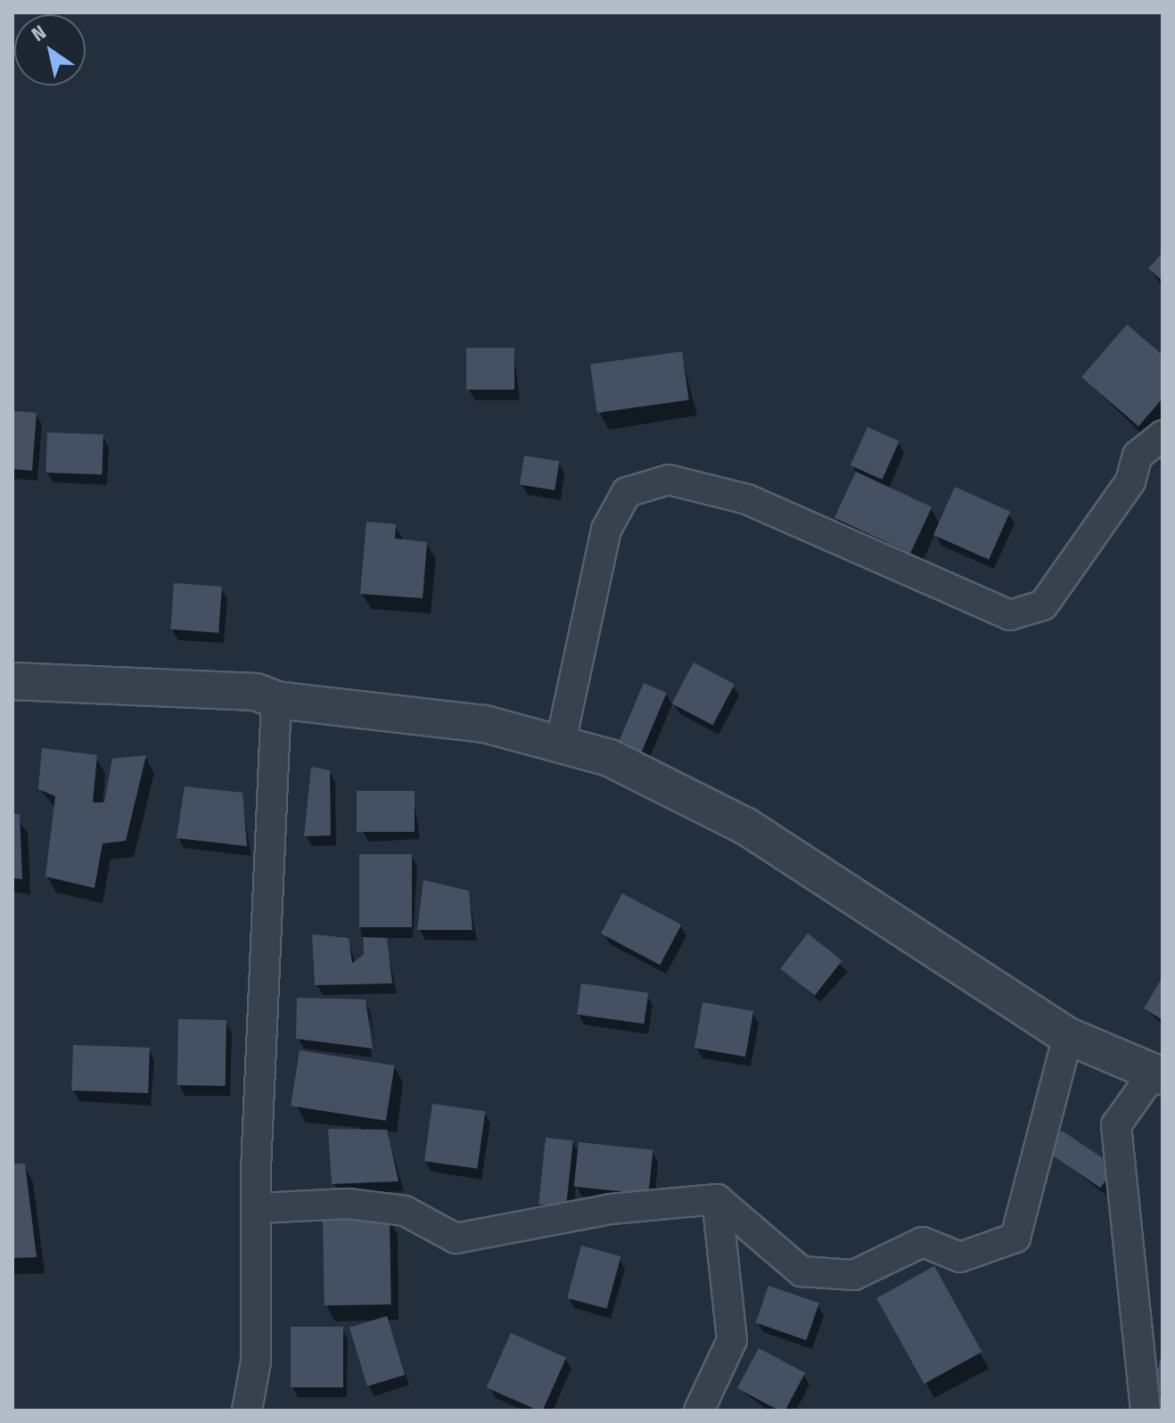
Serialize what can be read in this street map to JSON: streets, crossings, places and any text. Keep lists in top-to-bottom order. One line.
{"north":"top left"}
